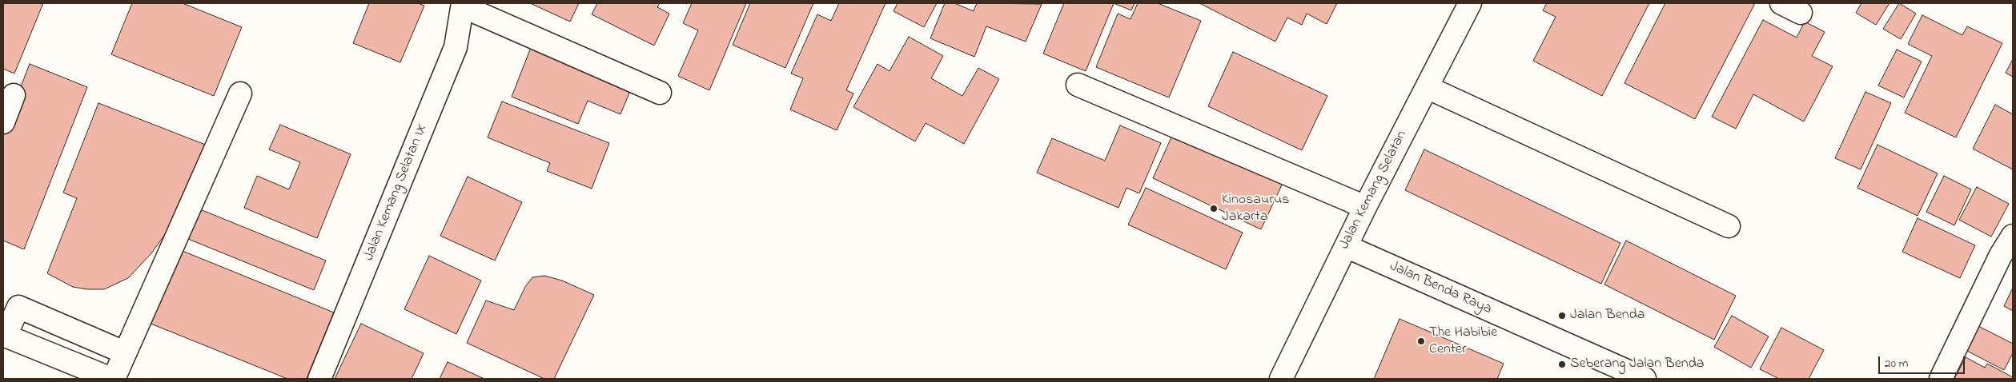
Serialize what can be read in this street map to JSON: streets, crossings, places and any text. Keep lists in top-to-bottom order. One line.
{"streets":{"street":["Jalan Kemang Selatan","Jalan Kemang Selatan IX","Jalan Benda Raya"]},"crossings":[["Jalan Kemang Selatan","Jalan Benda Raya"]],"places":["Kinosaurus Jakarta","Jalan Benda","The Habibie Center","Seberang Jalan Benda"],"scale_bar":"20 m"}
